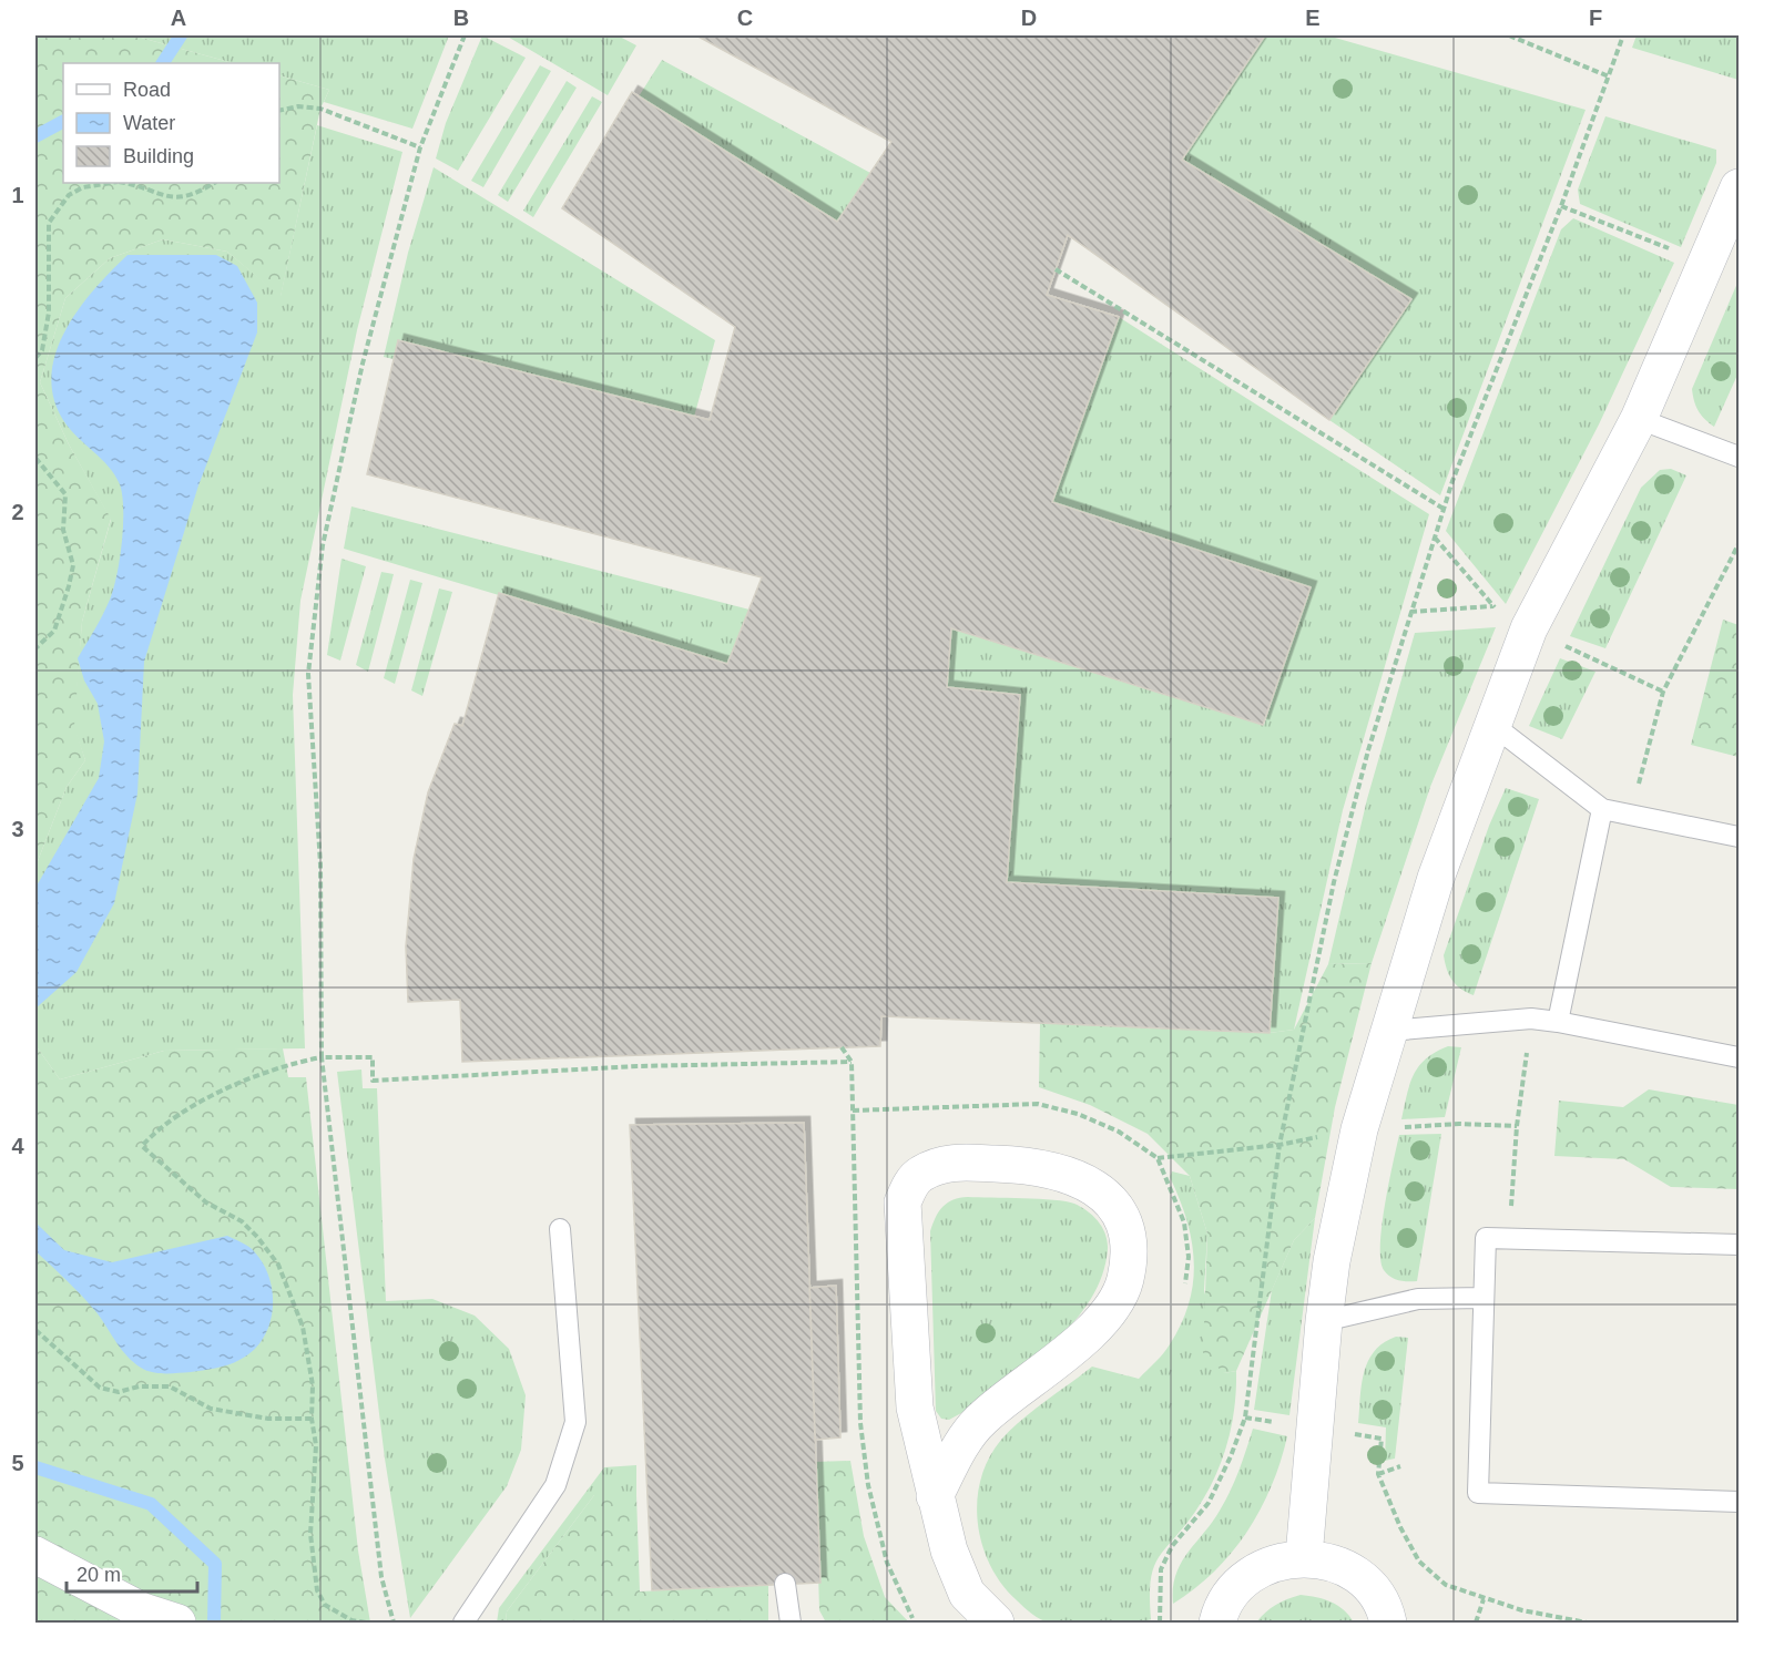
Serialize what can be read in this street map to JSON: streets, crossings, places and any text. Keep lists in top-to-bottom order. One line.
{"legend":["Road","Water","Building"],"scale_bar":"20 m","grid":{"columns":["A","B","C","D","E","F"],"rows":["1","2","3","4","5"]}}
